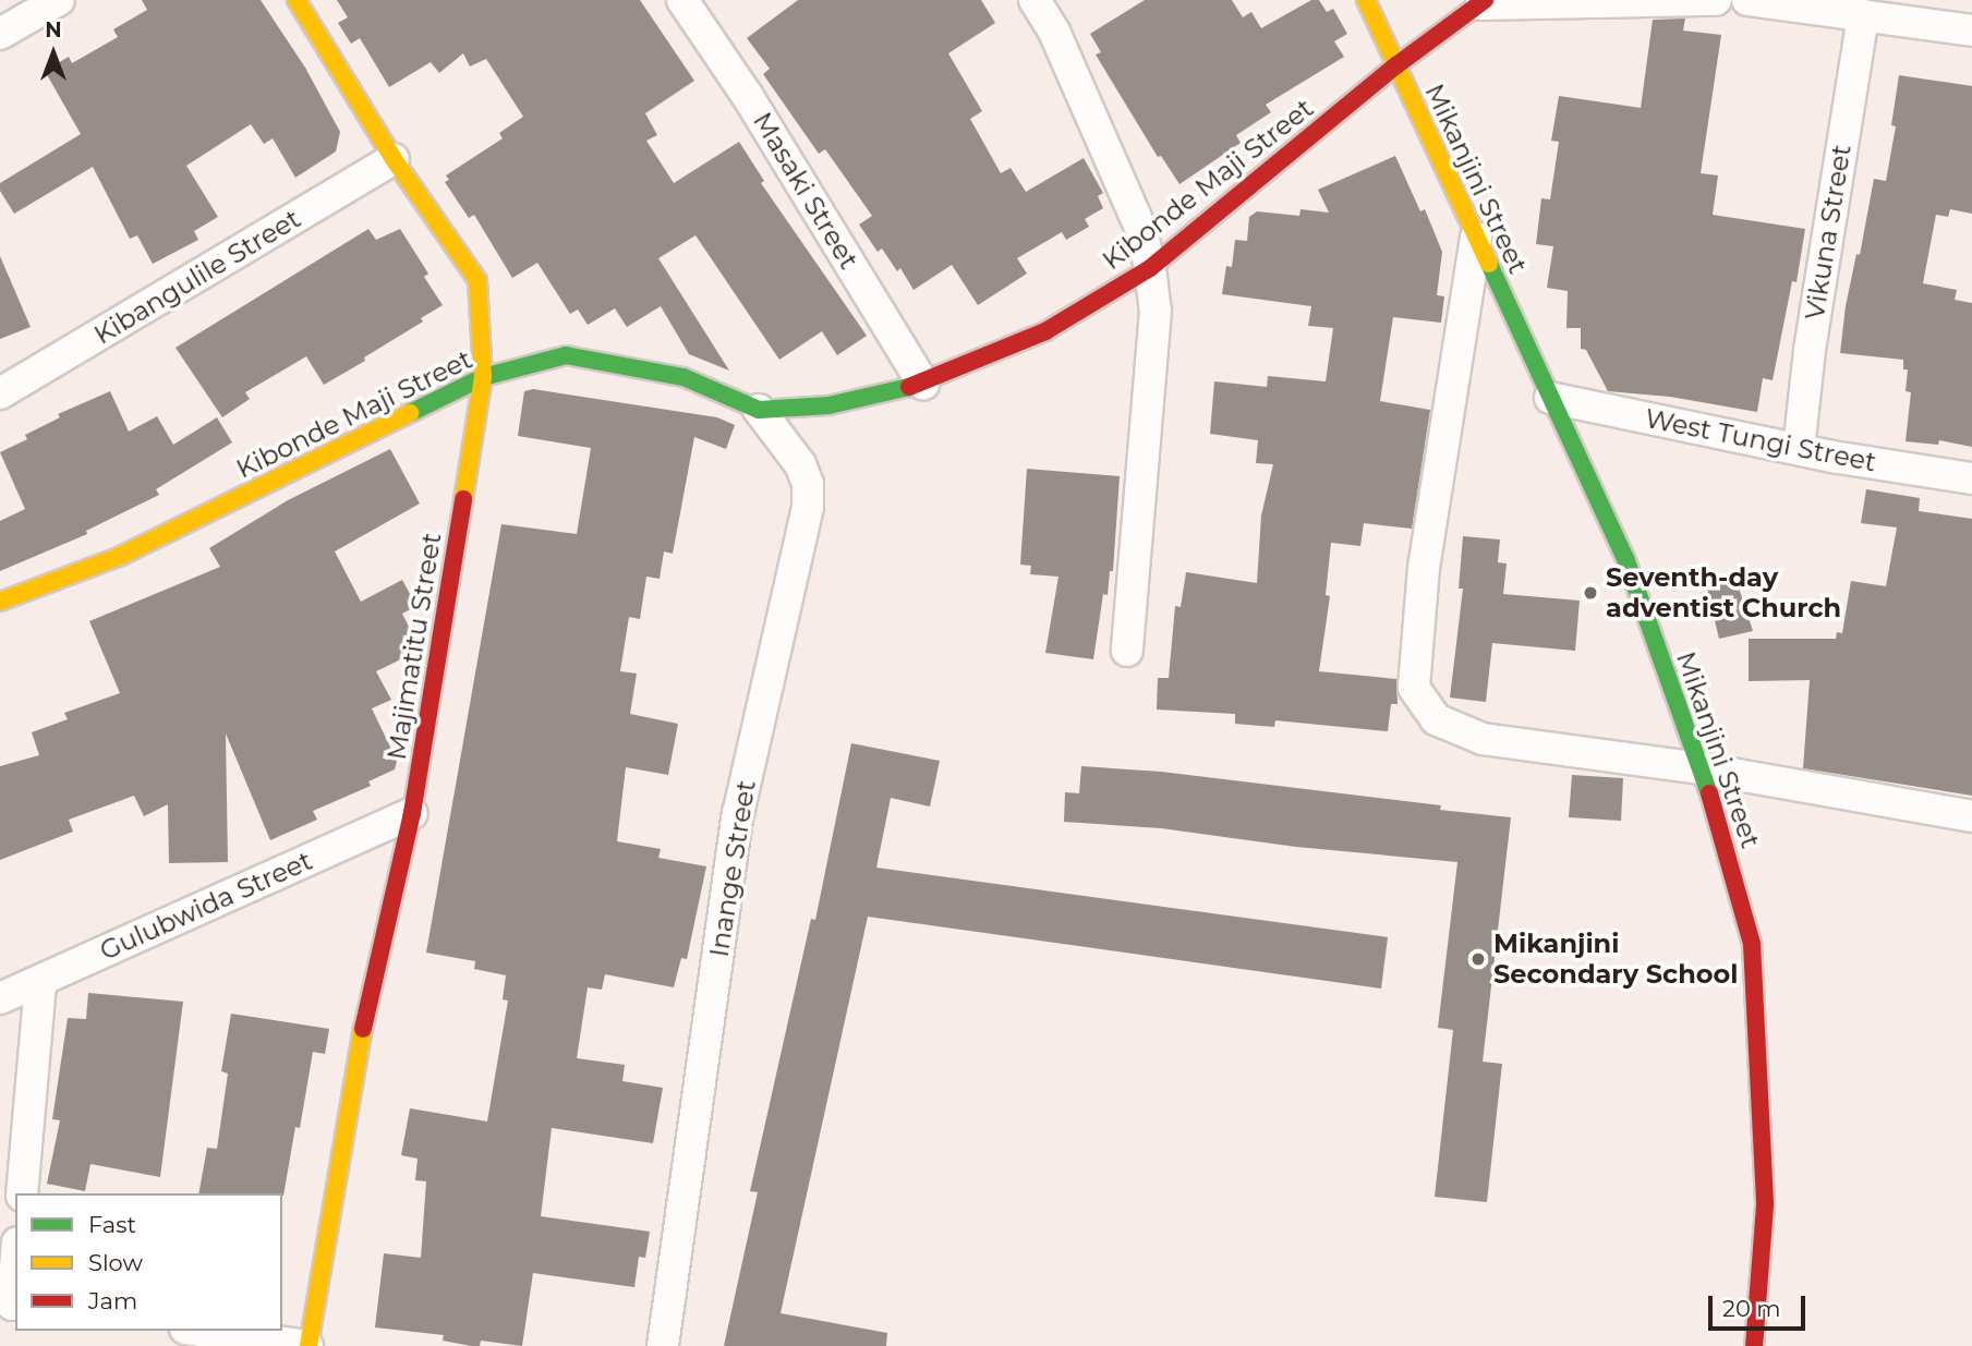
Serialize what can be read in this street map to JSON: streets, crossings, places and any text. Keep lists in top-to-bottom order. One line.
{"streets":{"street":["Mikanjini Street","Kibonde Maji Street","Masaki Street","Vikuna Street","Kibangulile Street","West Tungi Street","Majimatitu Street","Inange Street","Gulubwida Street"]},"crossings":[["Mikanjini Street","Kibonde Maji Street"],["Mikanjini Street","West Tungi Street"],["Kibonde Maji Street","Masaki Street"],["Kibonde Maji Street","Majimatitu Street"],["Kibonde Maji Street","Inange Street"],["Vikuna Street","West Tungi Street"],["Kibangulile Street","Majimatitu Street"],["Majimatitu Street","Gulubwida Street"]],"places":["Seventh-day adventist Church","Mikanjini Secondary School"],"legend":["Fast","Slow","Jam"],"scale_bar":"20 m","north":"top"}
